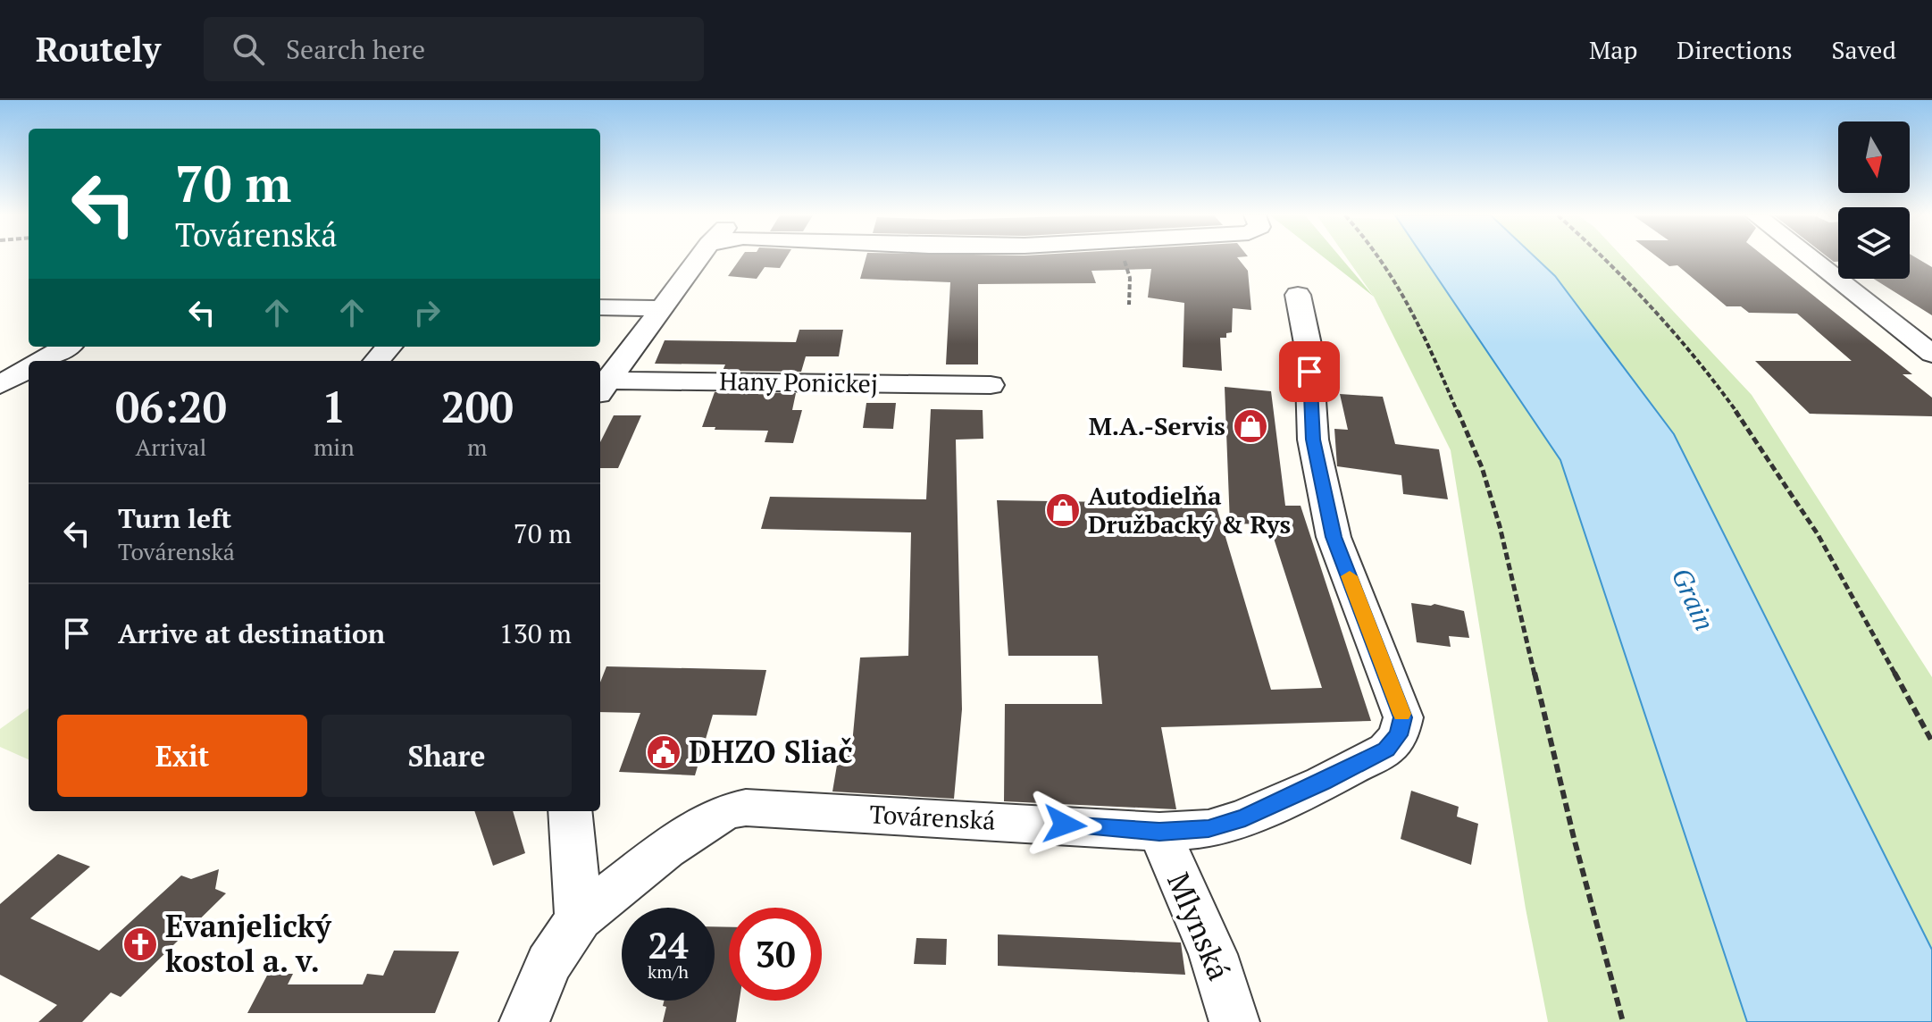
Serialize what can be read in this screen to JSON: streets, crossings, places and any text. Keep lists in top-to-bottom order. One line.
{"streets":{"street":["Hany Ponickej","Továrenská","Mlynská"]},"crossings":[["Továrenská","Mlynská"]],"water":["Grain"],"places":{"shop":["M.A.-Servis","Autodielňa Družbacký & Rys"],"public building":["DHZO Sliač"],"church":["Evanjelický kostol a. v."]},"north":"bottom","page":{"header":"Routely","search":"Search here","nav":["Map","Directions","Saved"],"turn":["70 m","Továrenská"],"eta":["06:20","Arrival","1","min","200","m"],"list":[{"name":"Turn left","note":"Továrenská","value":"70 m"},{"name":"Arrive at destination","value":"130 m"}],"buttons":["Exit","Share"],"speed":"24 km/h","limit":"30"}}
